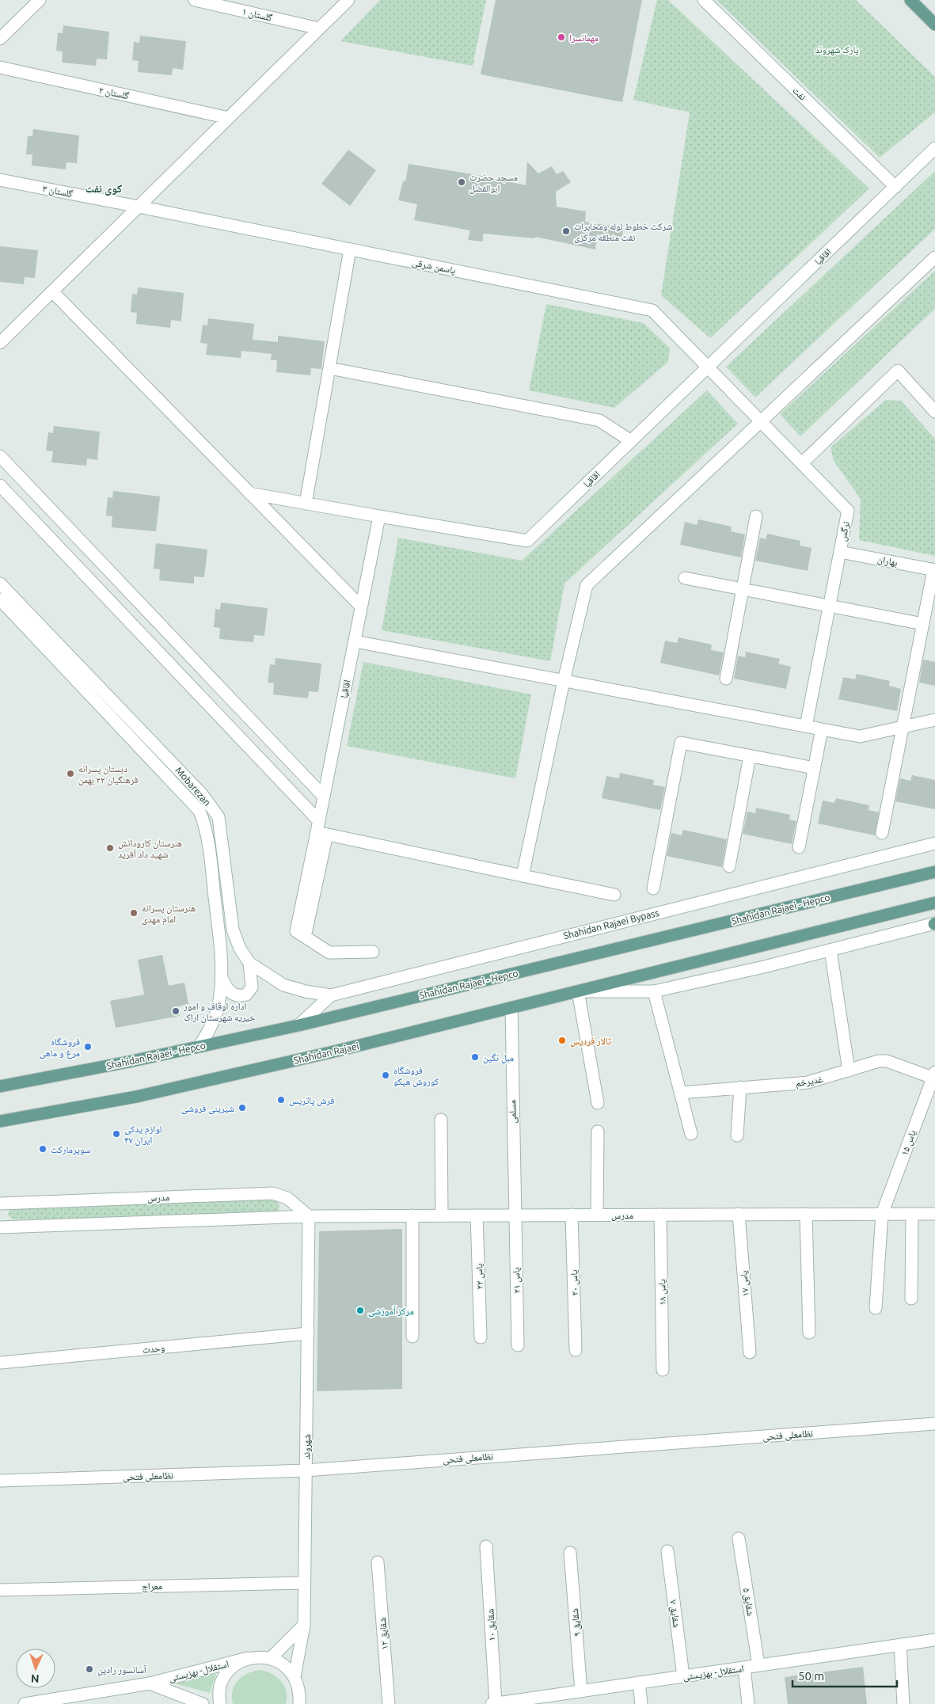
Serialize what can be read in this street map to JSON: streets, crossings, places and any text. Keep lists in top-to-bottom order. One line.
{"streets":{"main road":["Shahidan Rajaei - Hepco","Shahidan Rajaei"],"street":["گلستان ۱","گلستان ۲","نفت","گلستان ۳","اقاقیا","یاسمن شرقی","نرگس","بهاران","Mobarezan","Shahidan Rajaei Bypass","غدیرخم","مسلمی","یاس ۱۵","مدرس","یاس ۲۲","یاس ۲۱","یاس ۲۰","یاس ۱۷","یاس ۱۸","وحدت","نظامعلی فتحی","شهروند","معراج","شقایق ۵","شقایق ۷","شقایق ۹","شقایق ۱۰","شقایق ۱۲","استقلال- بهزیستی"]},"crossings":[["نفت","اقاقیا"],["گلستان ۳","یاسمن شرقی"],["اقاقیا","یاسمن شرقی"],["اقاقیا","نرگس"],["یاسمن شرقی","نرگس"],["نرگس","بهاران"],["Mobarezan","Shahidan Rajaei - Hepco"],["Mobarezan","Shahidan Rajaei Bypass"],["Shahidan Rajaei - Hepco","Shahidan Rajaei Bypass"],["Shahidan Rajaei","مسلمی"],["غدیرخم","یاس ۱۵"],["مسلمی","مدرس"],["مسلمی","یاس ۲۱"],["یاس ۱۵","مدرس"],["مدرس","یاس ۲۲"],["مدرس","یاس ۲۱"],["مدرس","یاس ۲۰"],["مدرس","یاس ۱۷"],["مدرس","یاس ۱۸"],["مدرس","شهروند"],["وحدت","شهروند"],["نظامعلی فتحی","شهروند"],["شهروند","معراج"],["شقایق ۵","استقلال- بهزیستی"],["شقایق ۷","استقلال- بهزیستی"],["شقایق ۹","استقلال- بهزیستی"],["شقایق ۱۰","استقلال- بهزیستی"]],"districts":["کوی نفت"],"parks":["پارک شهروند"],"places":["مهمانسرا","مسجد حضرت ابوالفضل","شرکت خطوط لوله ومخابرات نفت منطقه مرکزی","دبستان پسرانه فرهنگیان ۲۲ بهمن","هنرستان کارودانش شهید داد آفرید","هنرستان پسرانه امام مهدی","اداره اوقاف و امور خیریه شهرستان اراک","تالار فردیس","فروشگاه مرغ و ماهی","مبل نگین","فروشگاه کوروش هپکو","فرش پاتریس","شیرینی فروشی","لوازم یدکی ایران ۴۷","سوپرمارکت","مرکز آموزشی","آسانسور رادین"],"scale_bar":"50 m","north":"bottom"}
